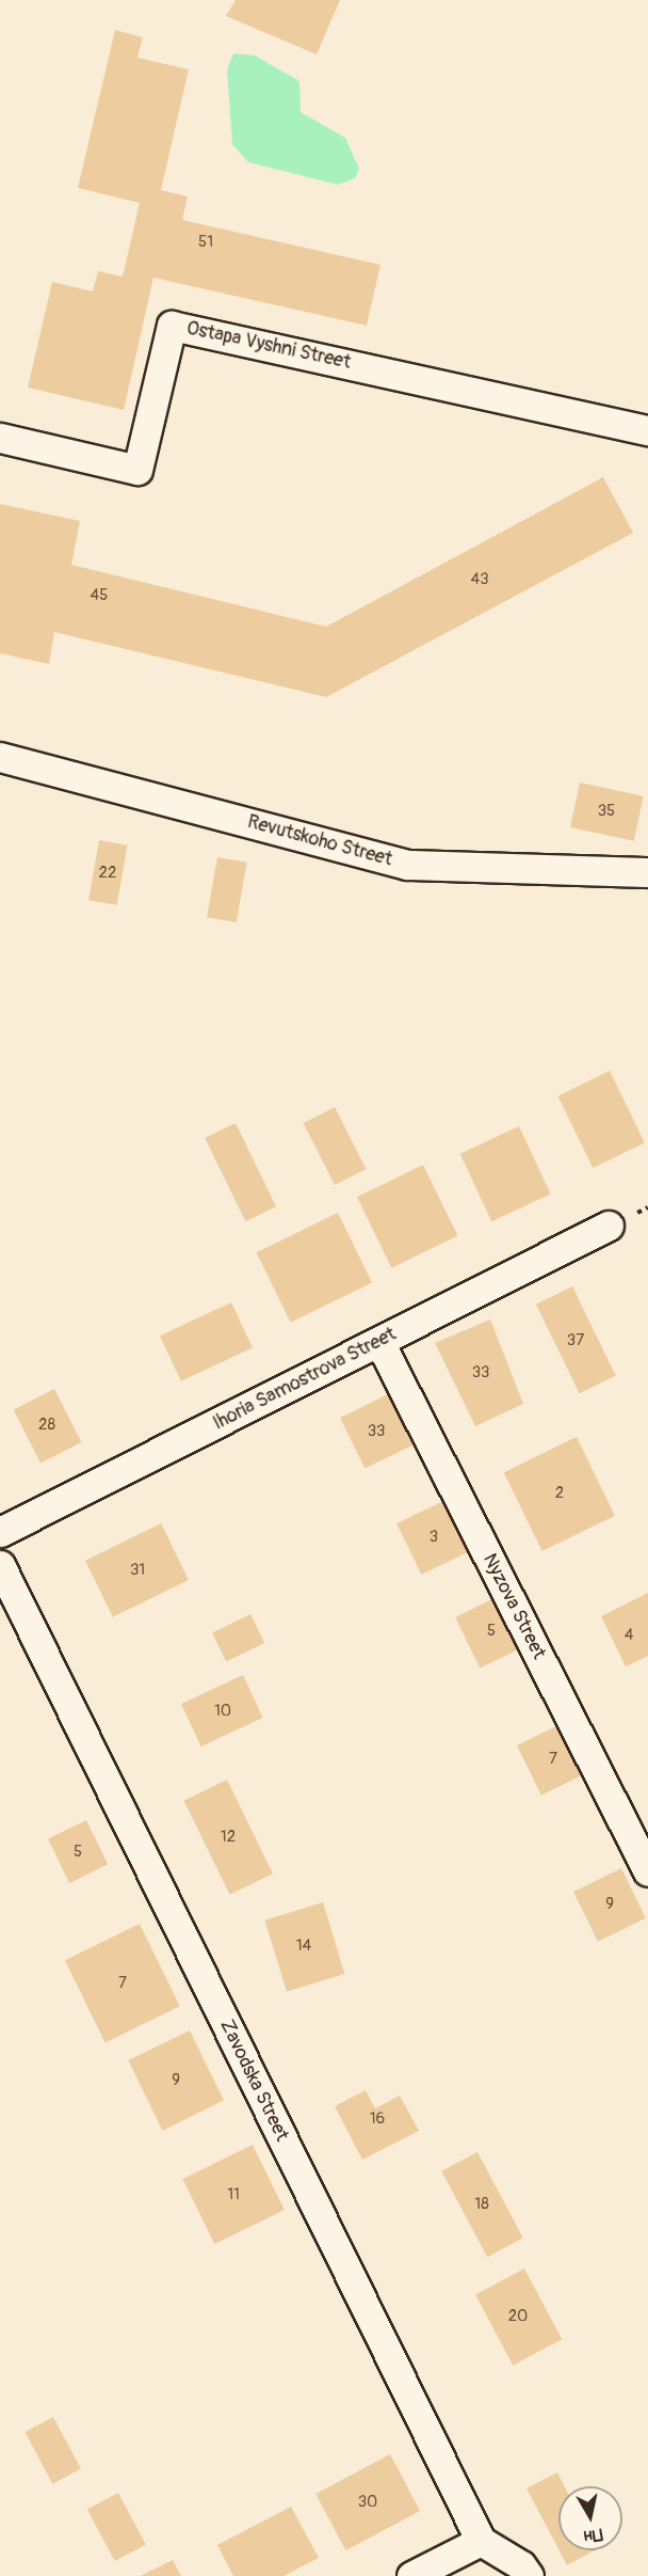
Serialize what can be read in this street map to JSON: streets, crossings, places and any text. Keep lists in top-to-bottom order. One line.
{"streets":{"street":["Ostapa Vyshni Street","Revutskoho Street","Ihoria Samostrova Street","Nyzova Street","Zavodska Street"]},"crossings":[["Ihoria Samostrova Street","Nyzova Street"]],"house_numbers":["51","43","45","35","22","37","33","28","33","2","3","31","5","4","10","7","12","5","9","14","7","9","16","11","18","20","30"],"north":"bottom"}
